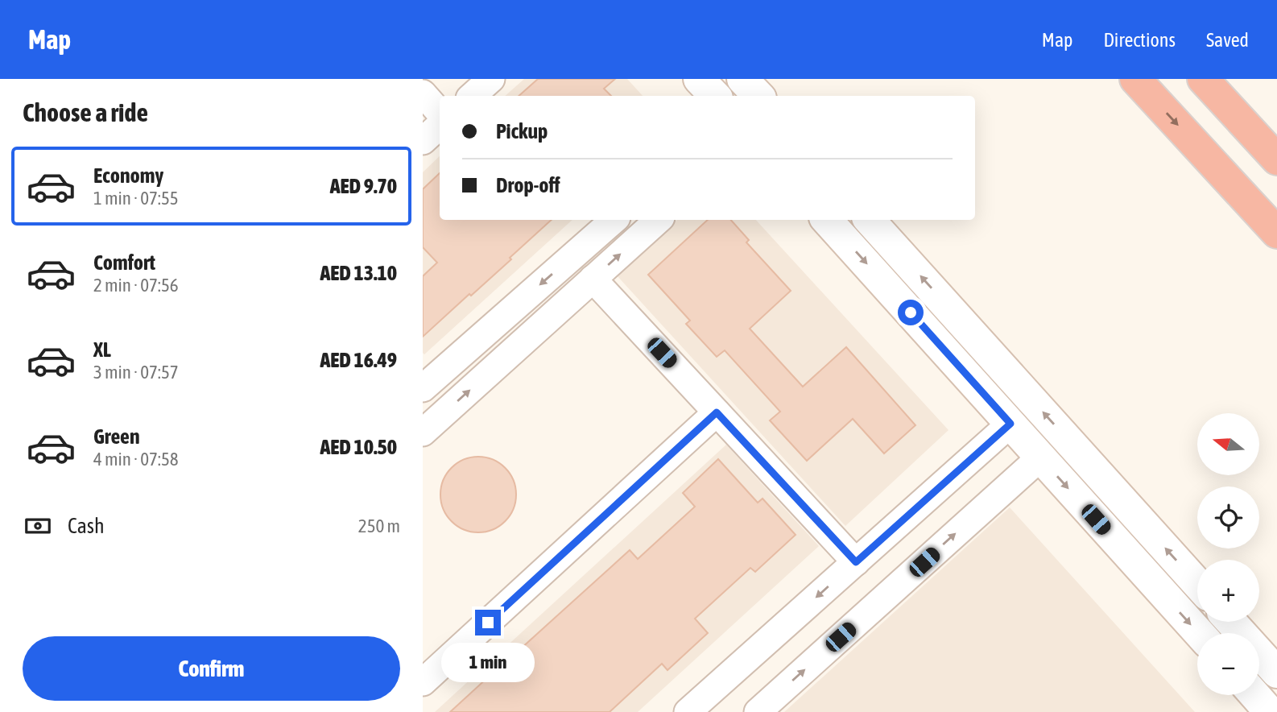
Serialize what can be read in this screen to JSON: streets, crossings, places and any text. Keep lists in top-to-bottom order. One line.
{"north":"left","page":{"header":"Map","nav":["Map","Directions","Saved"],"heading":"Choose a ride","banner":["Pickup","Drop-off"],"list":[{"name":"Economy","note":"1 min · 07:55","value":"AED 9.70"},{"name":"Comfort","note":"2 min · 07:56","value":"AED 13.10"},{"name":"XL","note":"3 min · 07:57","value":"AED 16.49"},{"name":"Green","note":"4 min · 07:58","value":"AED 10.50"}],"map_buttons":["+","−"],"pay":["Cash","250 m"],"buttons":"Confirm","bubble":"1 min"}}
